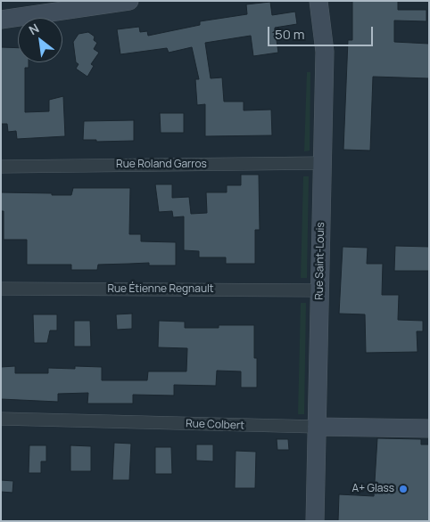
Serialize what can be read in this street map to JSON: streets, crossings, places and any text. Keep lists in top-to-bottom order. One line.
{"streets":{"street":["Rue Roland Garros","Rue Saint-Louis","Rue Étienne Regnault","Rue Colbert"]},"crossings":[["Rue Roland Garros","Rue Saint-Louis"],["Rue Saint-Louis","Rue Étienne Regnault"],["Rue Saint-Louis","Rue Colbert"]],"places":["A+ Glass"],"scale_bar":"50 m","north":"top left"}
